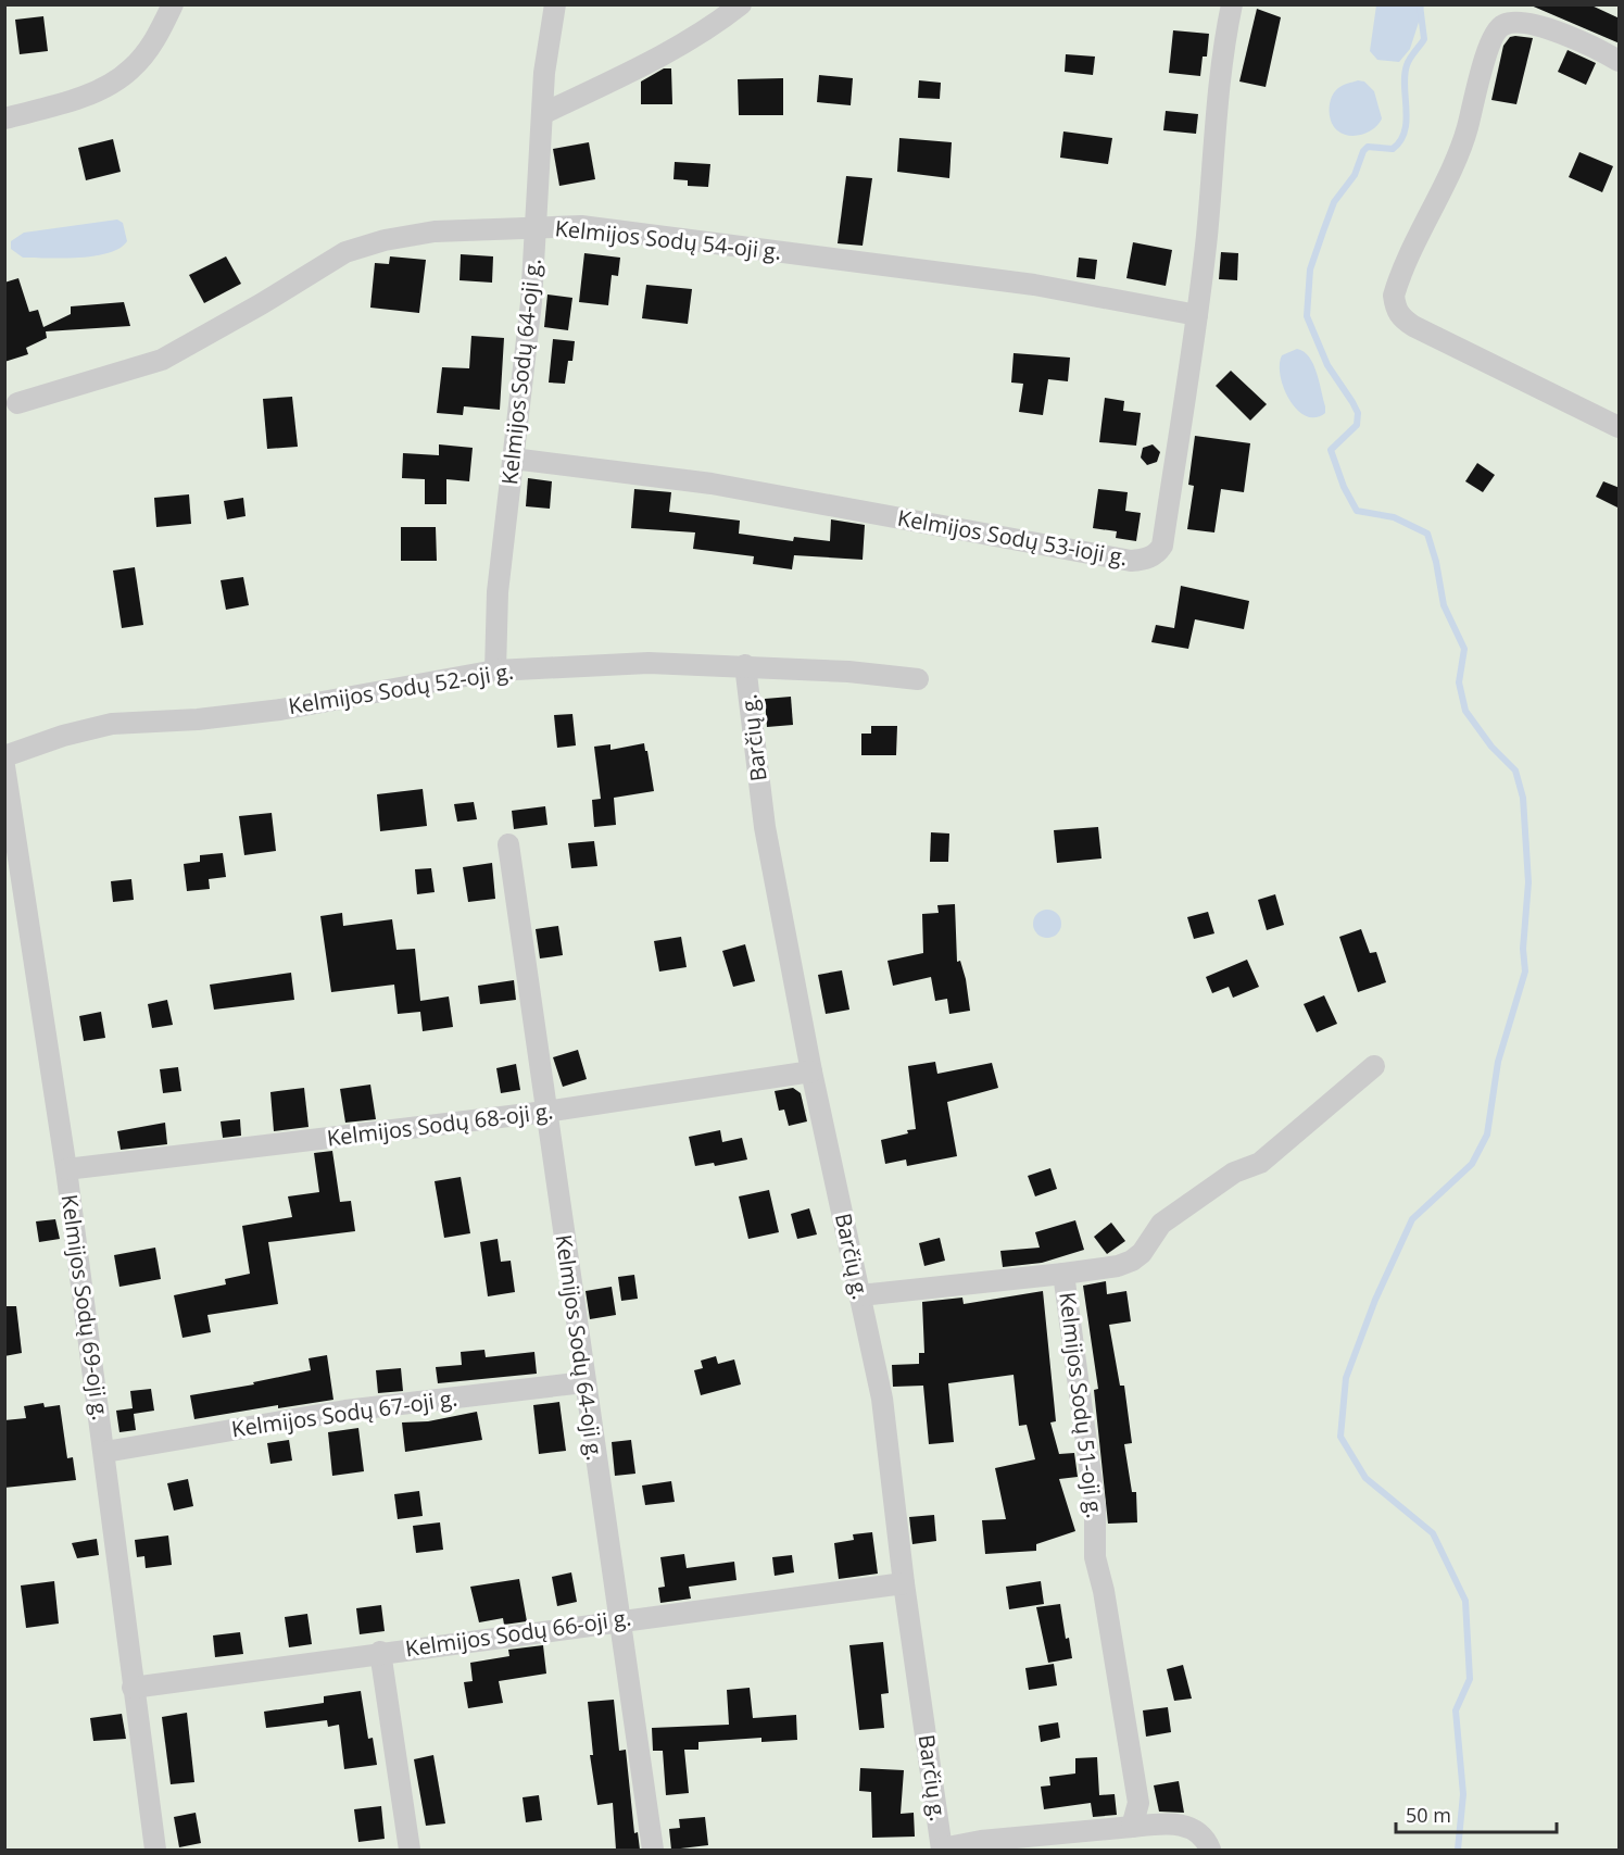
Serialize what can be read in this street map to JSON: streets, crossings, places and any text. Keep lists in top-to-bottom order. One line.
{"streets":{"street":["Kelmijos Sodų 54-oji g.","Kelmijos Sodų 64-oji g.","Kelmijos Sodų 53-ioji g.","Kelmijos Sodų 52-oji g.","Barčių g.","Kelmijos Sodų 68-oji g.","Kelmijos Sodų 69-oji g.","Kelmijos Sodų 51-oji g.","Kelmijos Sodų 67-oji g.","Kelmijos Sodų 66-oji g."]},"crossings":[["Kelmijos Sodų 54-oji g.","Kelmijos Sodų 64-oji g."],["Kelmijos Sodų 54-oji g.","Kelmijos Sodų 53-ioji g."],["Kelmijos Sodų 64-oji g.","Kelmijos Sodų 53-ioji g."],["Kelmijos Sodų 64-oji g.","Kelmijos Sodų 52-oji g."],["Kelmijos Sodų 64-oji g.","Kelmijos Sodų 68-oji g."],["Kelmijos Sodų 64-oji g.","Kelmijos Sodų 67-oji g."],["Kelmijos Sodų 64-oji g.","Kelmijos Sodų 66-oji g."],["Kelmijos Sodų 52-oji g.","Barčių g."],["Barčių g.","Kelmijos Sodų 68-oji g."],["Barčių g.","Kelmijos Sodų 66-oji g."],["Kelmijos Sodų 68-oji g.","Kelmijos Sodų 69-oji g."],["Kelmijos Sodų 69-oji g.","Kelmijos Sodų 67-oji g."],["Kelmijos Sodų 69-oji g.","Kelmijos Sodų 66-oji g."]],"scale_bar":"50 m"}
